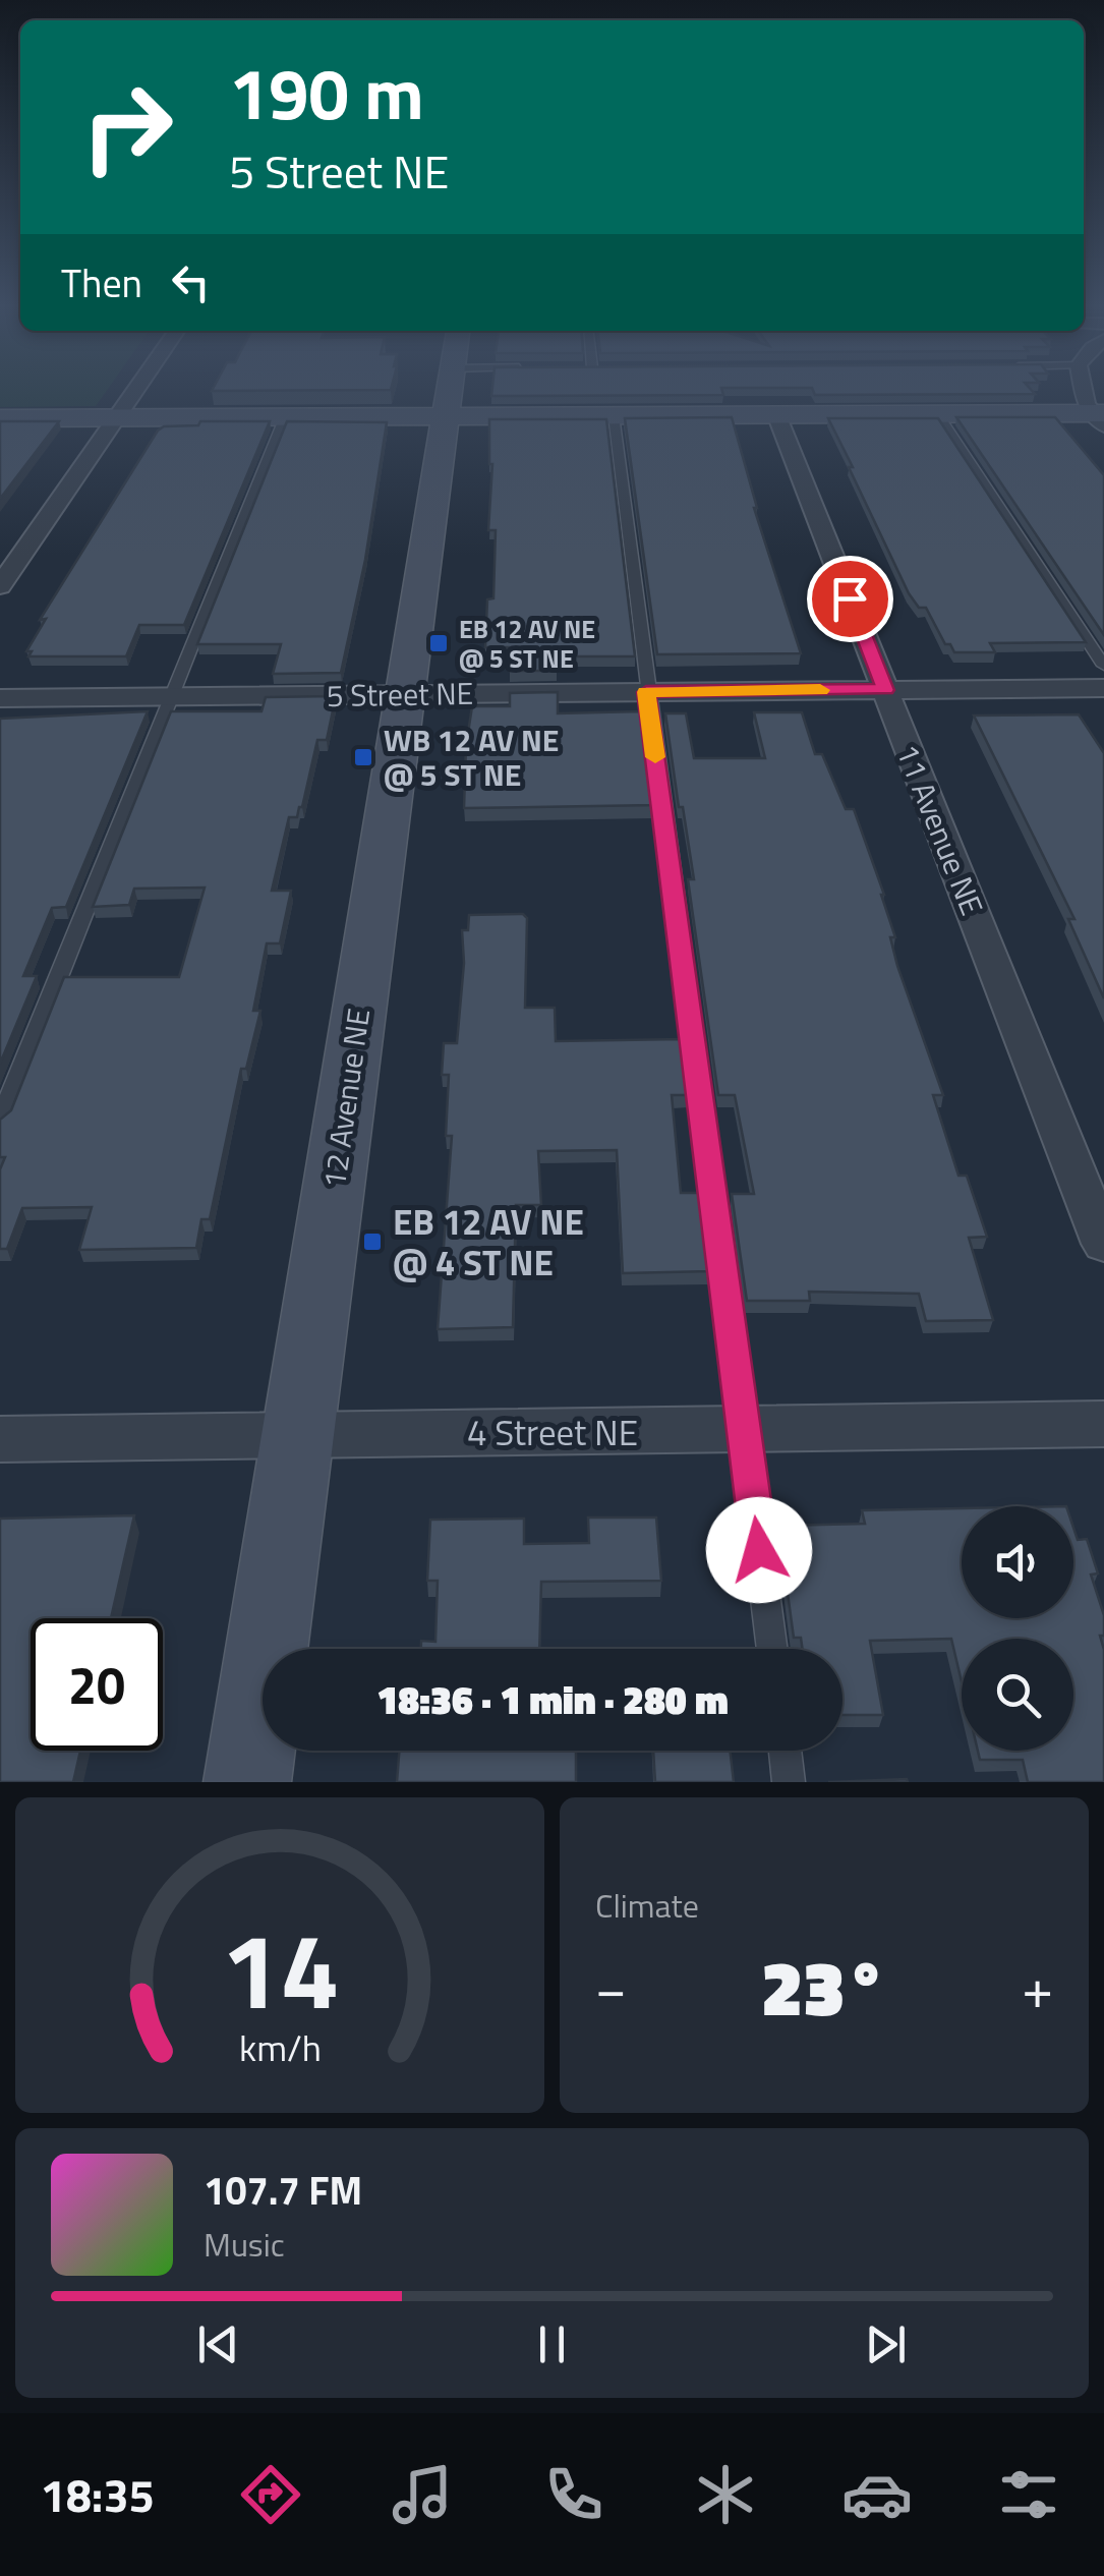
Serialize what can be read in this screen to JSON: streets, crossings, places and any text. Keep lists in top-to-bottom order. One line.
{"streets":{"street":["5 Street NE","11 Avenue NE","12 Avenue NE","4 Street NE"]},"crossings":[["5 Street NE","11 Avenue NE"],["5 Street NE","12 Avenue NE"],["12 Avenue NE","4 Street NE"]],"places":{"transit":["EB 12 AV NE @ 5 ST NE","WB 12 AV NE @ 5 ST NE","EB 12 AV NE @ 4 ST NE"]},"page":{"turn":["190 m","5 Street NE"],"then":"Then","limit":"20","trip":"18:36 · 1 min · 280 m","tile":"Climate","heat":["−","23°","+"],"song":["107.7 FM","Music"],"tabs":"18:35","gauge":["14","km/h"]}}
